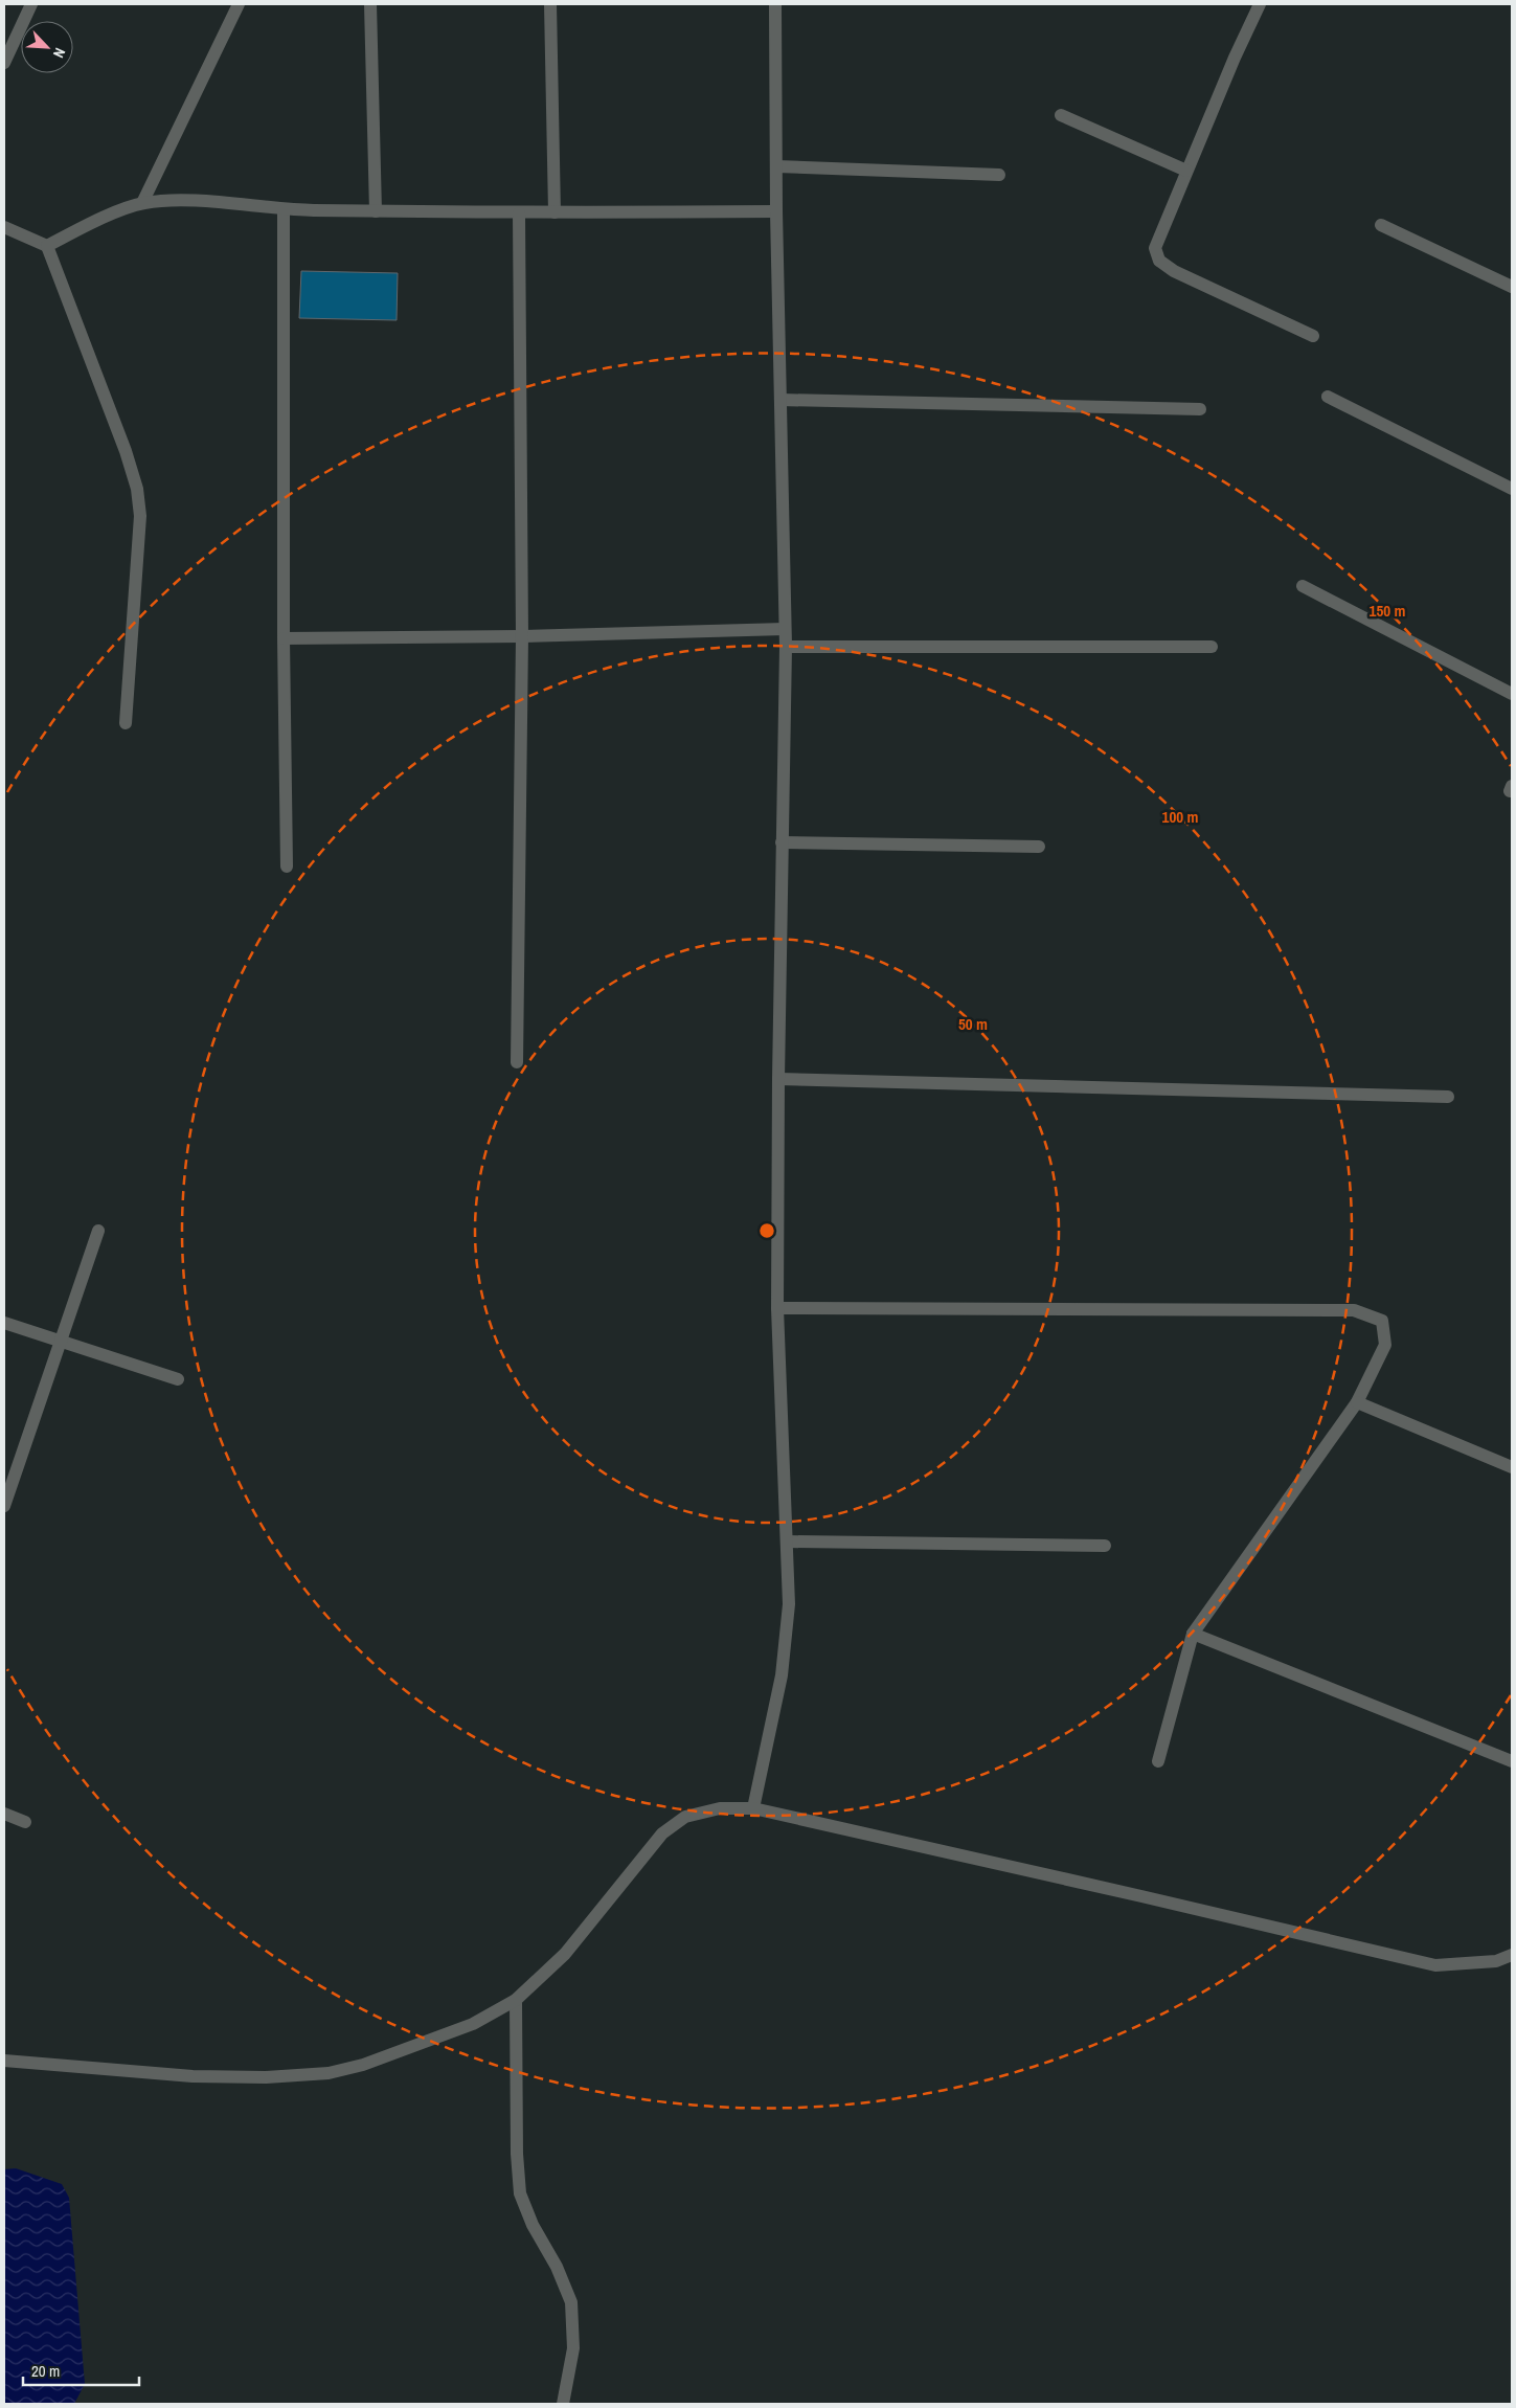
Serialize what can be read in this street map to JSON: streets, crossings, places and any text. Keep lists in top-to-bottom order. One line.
{"scale_bar":"20 m","north":"bottom right","rings":["150 m","100 m","50 m"]}
